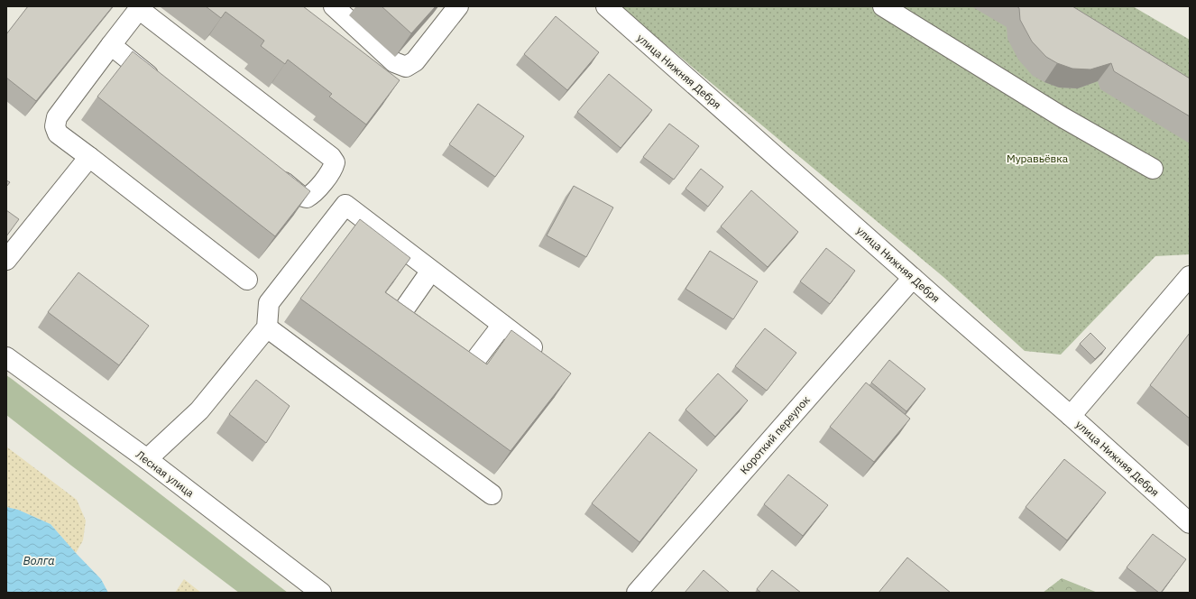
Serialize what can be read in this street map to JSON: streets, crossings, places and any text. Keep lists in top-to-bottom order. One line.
{"streets":{"street":["улица Нижняя Дебря","Короткий переулок","Лесная улица"]},"crossings":[["улица Нижняя Дебря","Короткий переулок"]],"water":["Волга"],"parks":["Муравьёвка"]}
